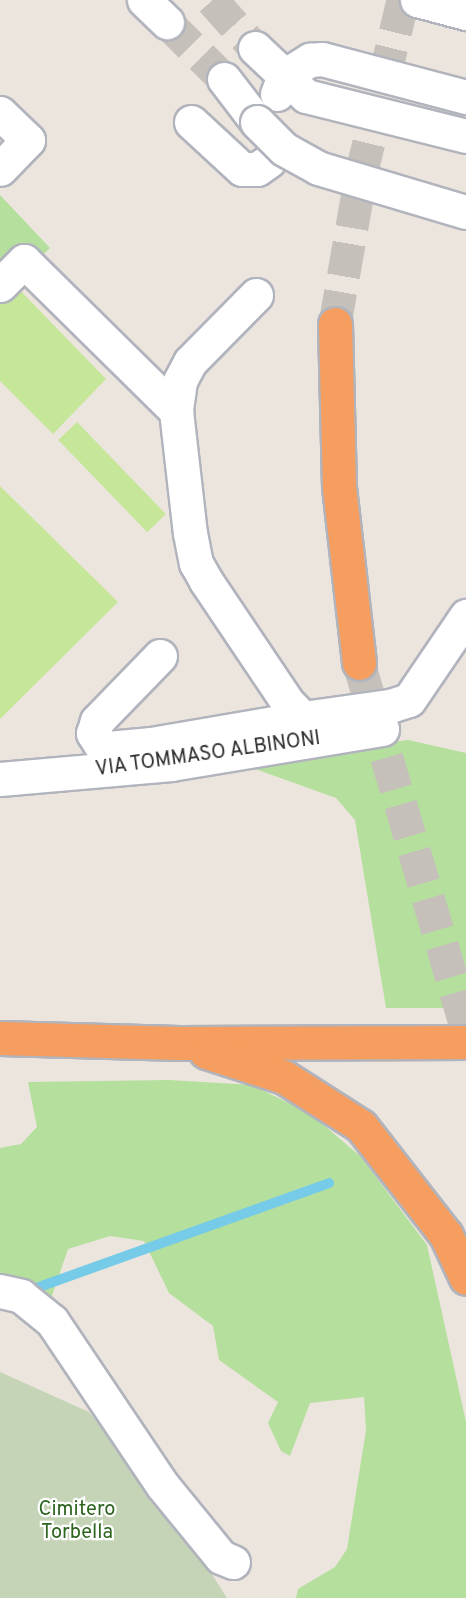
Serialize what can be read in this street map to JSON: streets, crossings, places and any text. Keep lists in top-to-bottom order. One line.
{"streets":{"street":["VIA TOMMASO ALBINONI"]},"parks":["Cimitero Torbella"]}
